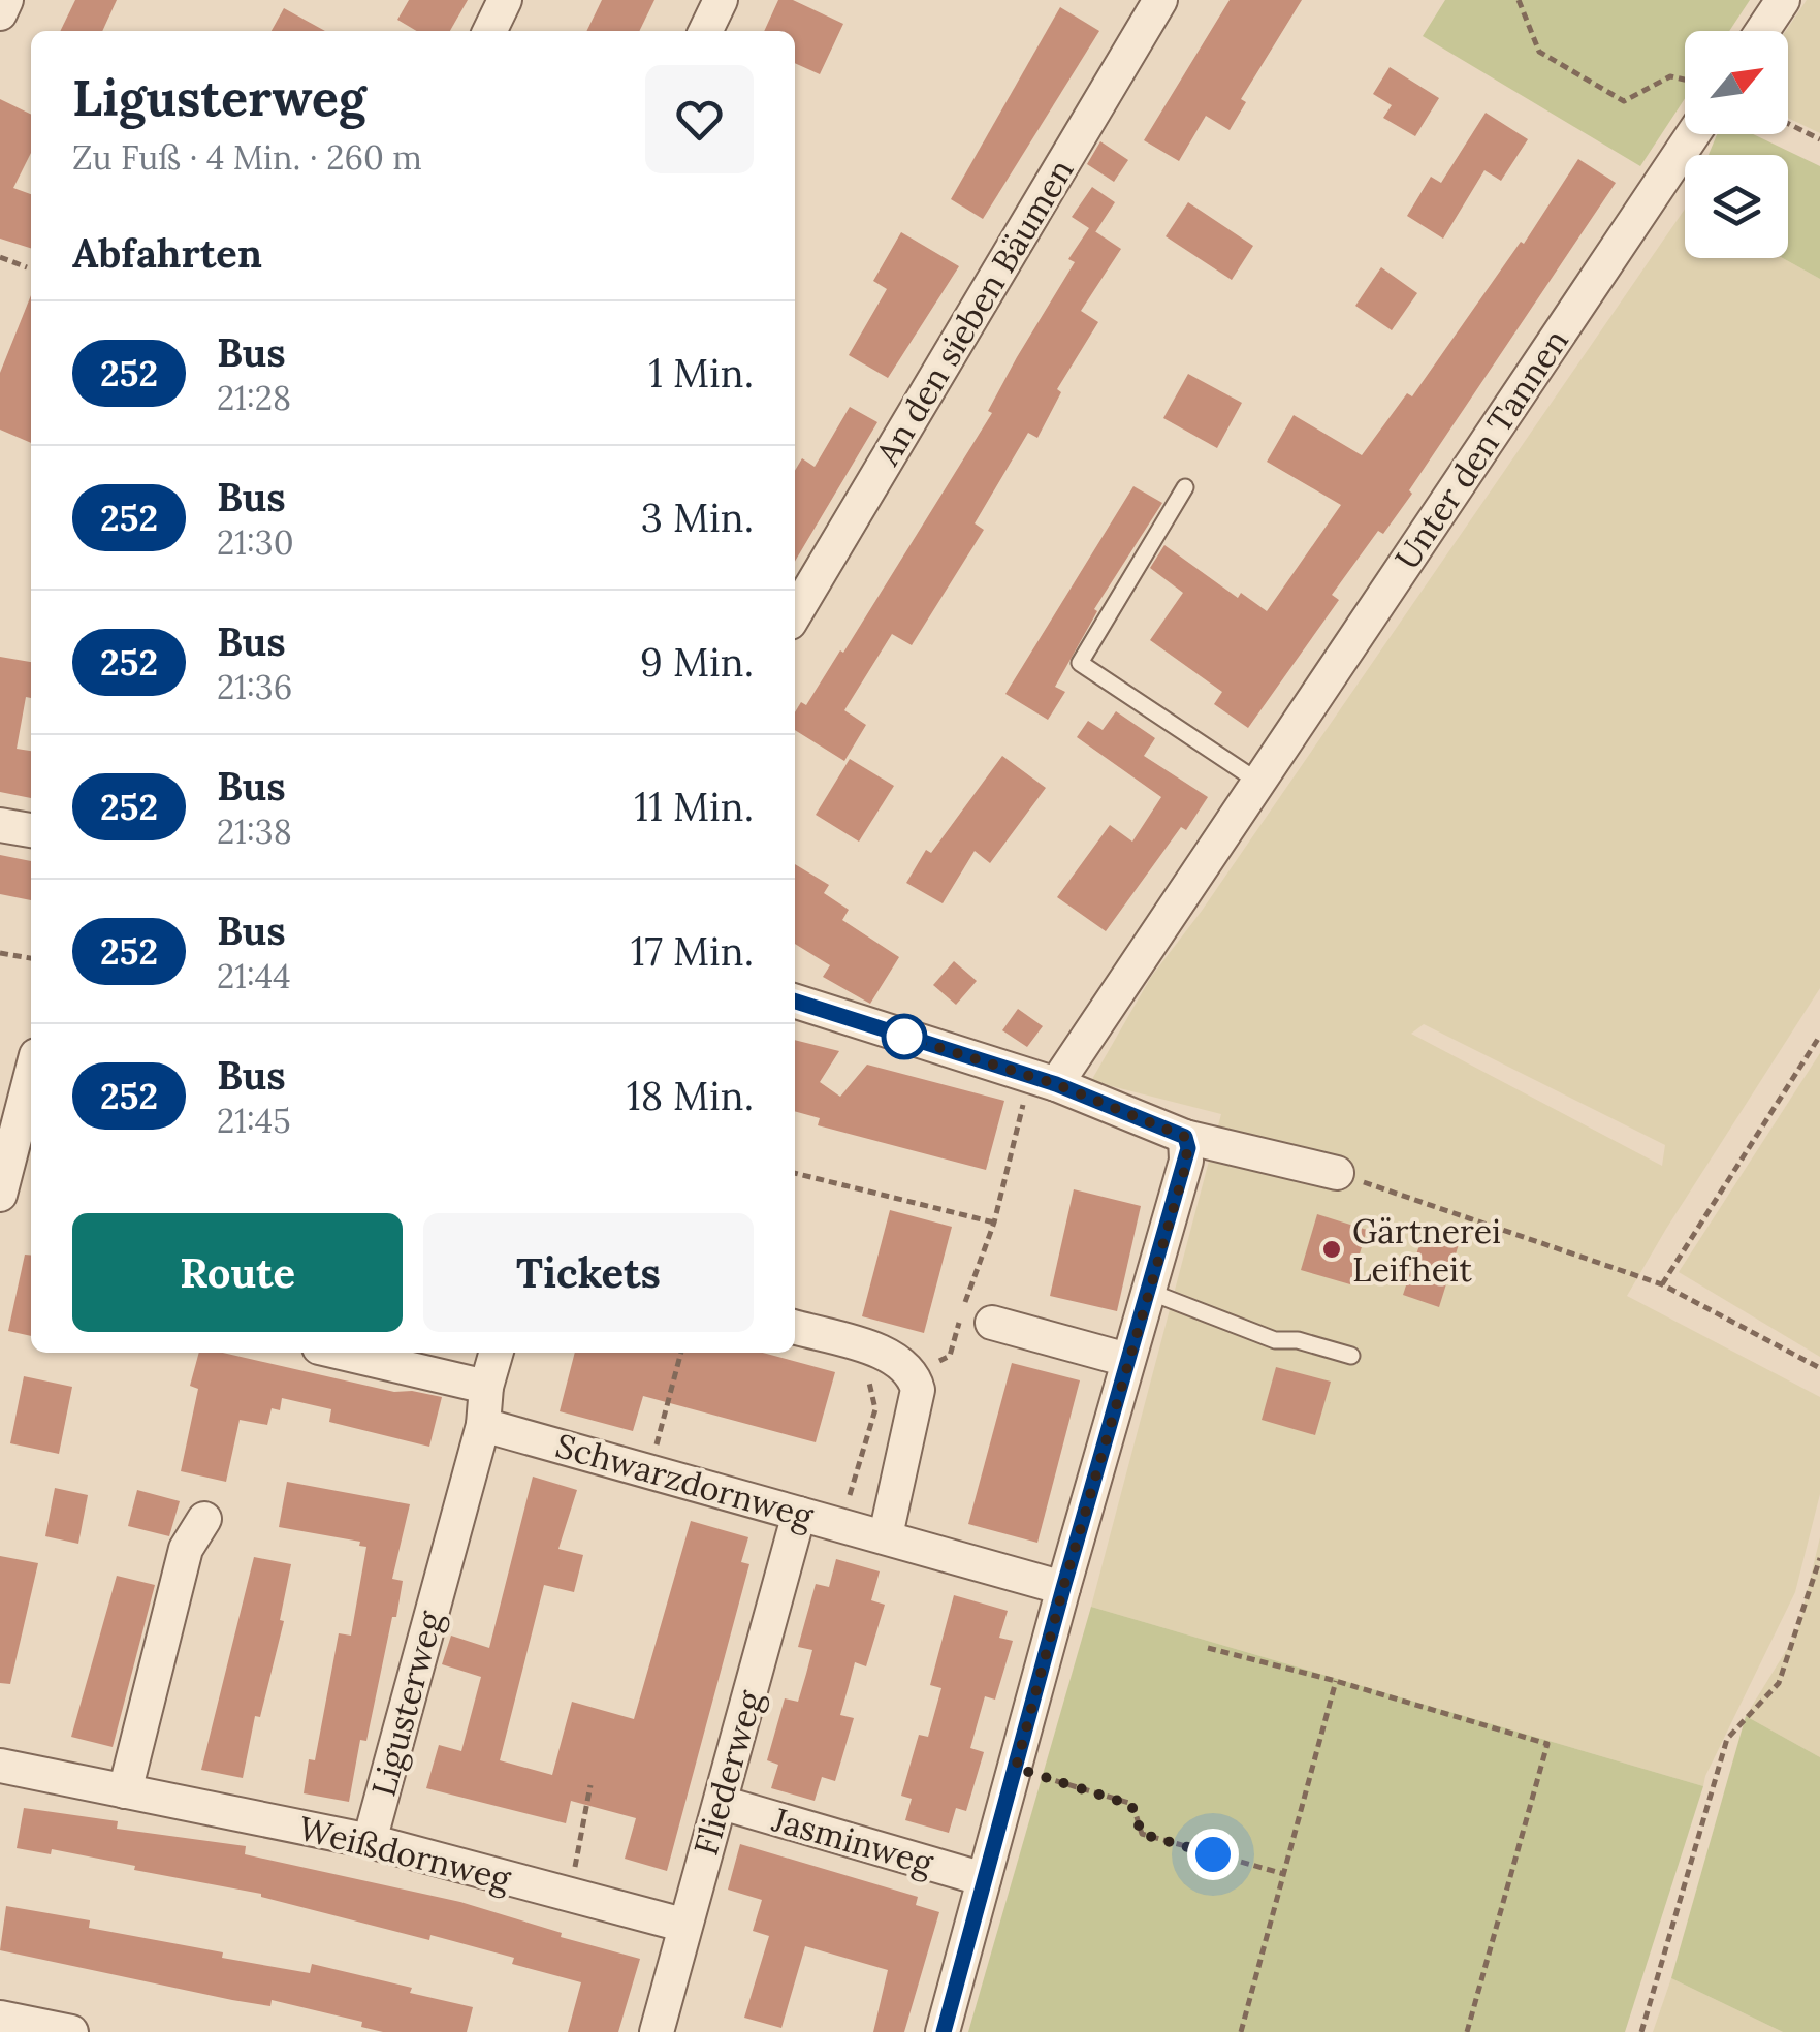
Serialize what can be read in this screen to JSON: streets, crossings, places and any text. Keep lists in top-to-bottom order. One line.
{"streets":{"street":["An den sieben Bäumen","Unter den Tannen","Schwarzdornweg","Ligusterweg","Fliederweg","Jasminweg","Weißdornweg"]},"crossings":[["Schwarzdornweg","Ligusterweg"],["Schwarzdornweg","Fliederweg"],["Ligusterweg","Weißdornweg"],["Fliederweg","Jasminweg"],["Fliederweg","Weißdornweg"]],"places":["Gärtnerei Leifheit"],"lines":["bus line 252"],"north":"top right","page":{"heading":[["Ligusterweg","Zu Fuß · 4 Min. · 260 m"],"Abfahrten"],"list":[{"mark":"252","name":"Bus","note":"21:28","value":"1 Min."},{"mark":"252","name":"Bus","note":"21:30","value":"3 Min."},{"mark":"252","name":"Bus","note":"21:36","value":"9 Min."},{"mark":"252","name":"Bus","note":"21:38","value":"11 Min."},{"mark":"252","name":"Bus","note":"21:44","value":"17 Min."},{"mark":"252","name":"Bus","note":"21:45","value":"18 Min."}],"buttons":["Route","Tickets"]}}
